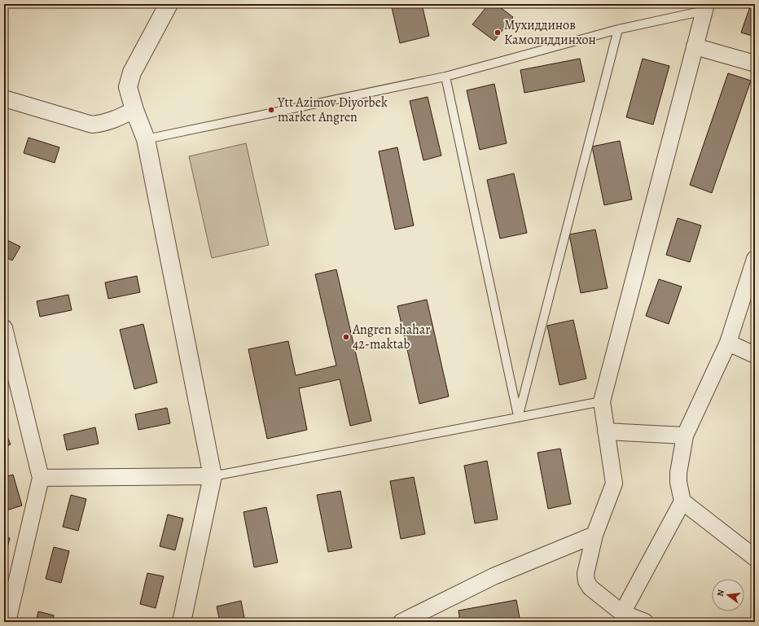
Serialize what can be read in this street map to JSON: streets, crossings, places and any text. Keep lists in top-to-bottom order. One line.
{"places":["Мухиддинов Камолиддинхон","Ytt Azimov Diyorbek market Angren","Angren shahar 42-maktab"],"north":"left"}
